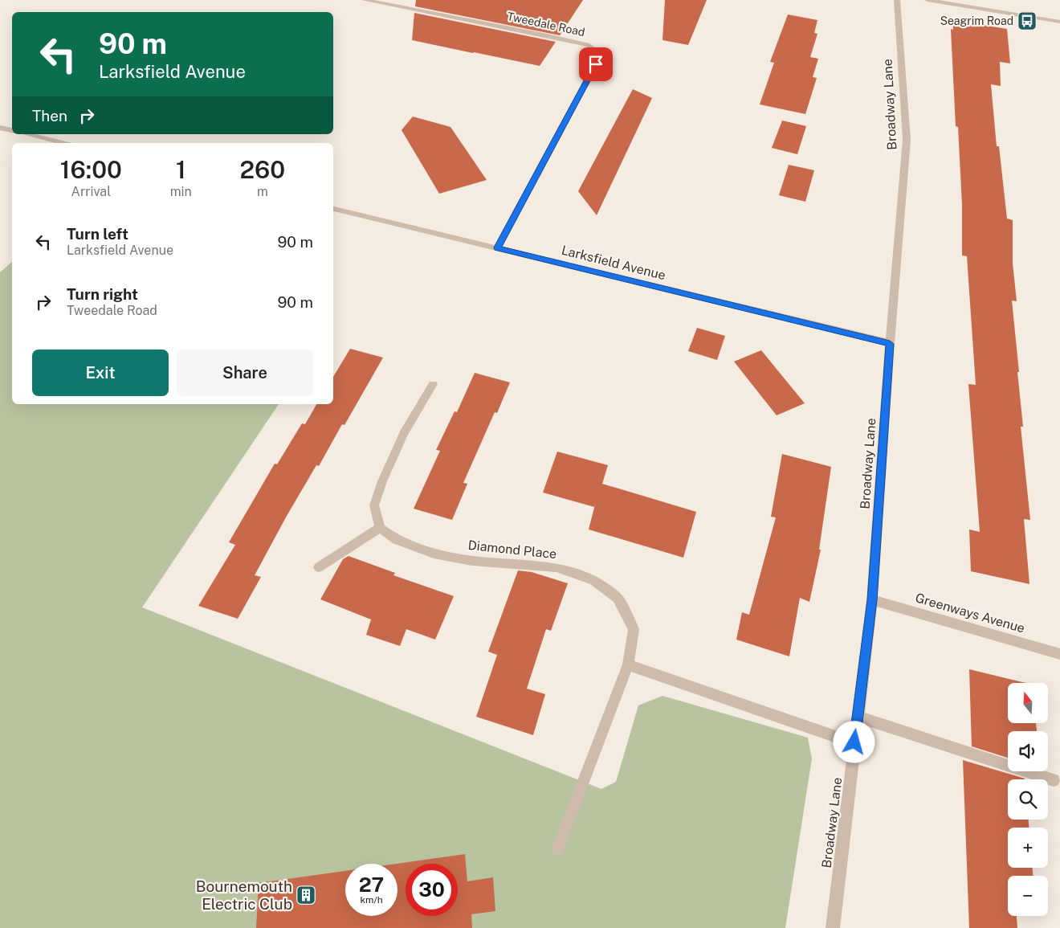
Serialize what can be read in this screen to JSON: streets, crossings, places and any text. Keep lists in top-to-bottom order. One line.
{"streets":{"street":["Tweedale Road","Broadway Lane","Larksfield Avenue","Diamond Place","Greenways Avenue"]},"crossings":[["Tweedale Road","Larksfield Avenue"],["Broadway Lane","Larksfield Avenue"],["Broadway Lane","Greenways Avenue"]],"places":{"bus stop":["Seagrim Road"],"building":["Bournemouth Electric Club"]},"north":"top","page":{"turn":["90 m","Larksfield Avenue"],"then":"Then","eta":["16:00","Arrival","1","min","260","m"],"list":[{"name":"Turn left","note":"Larksfield Avenue","value":"90 m"},{"name":"Turn right","note":"Tweedale Road","value":"90 m"}],"buttons":["Exit","Share"],"map_buttons":["+","−"],"speed":"27 km/h","limit":"30"}}
